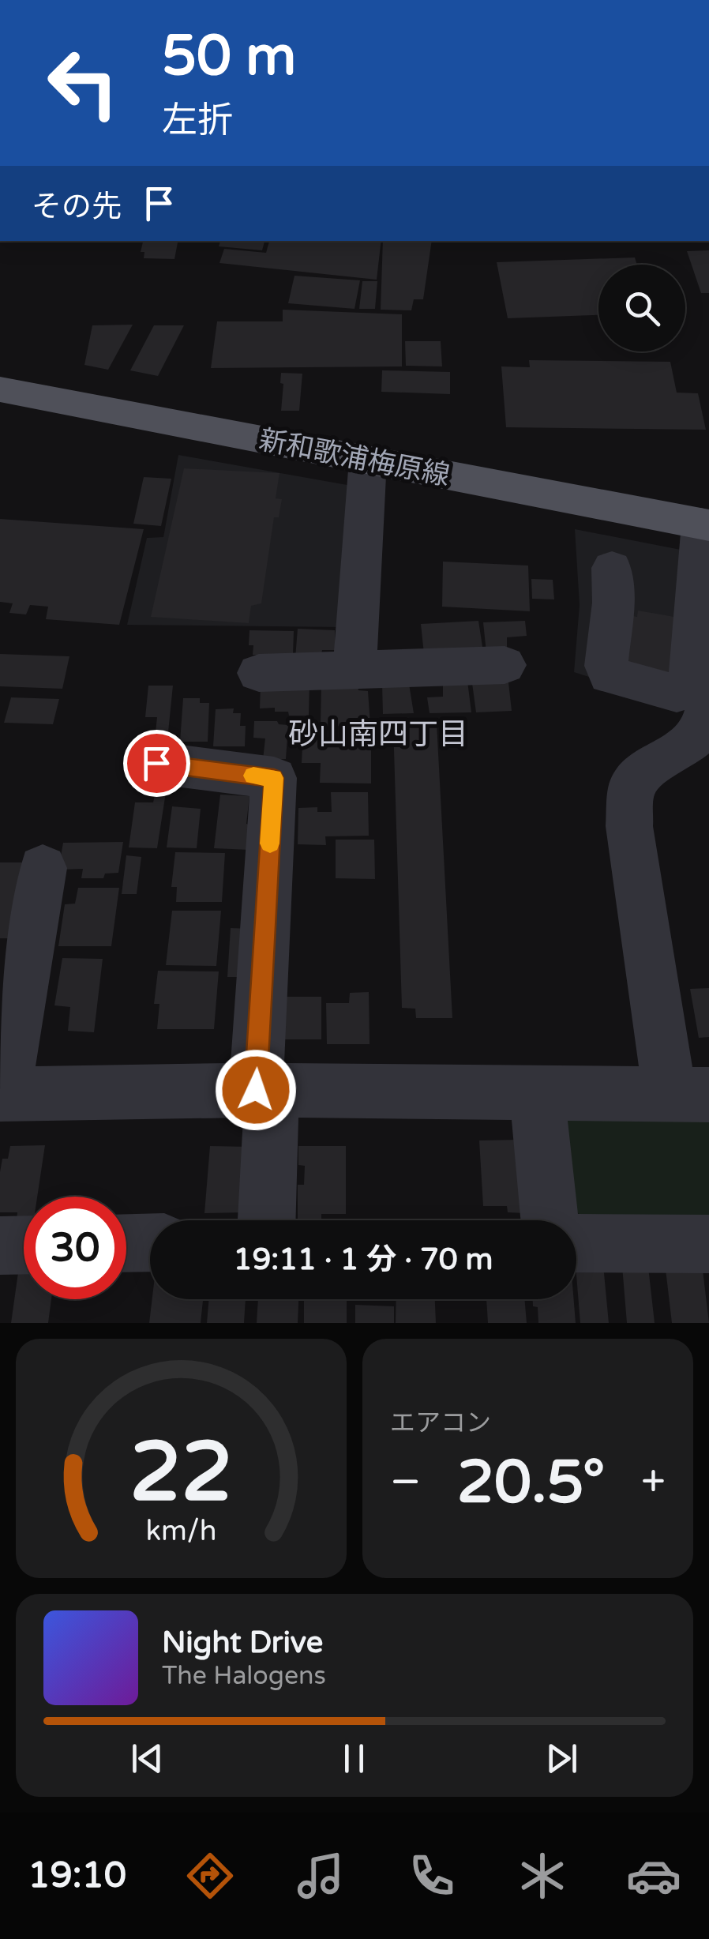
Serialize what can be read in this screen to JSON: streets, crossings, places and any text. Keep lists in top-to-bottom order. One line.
{"streets":{"main road":["新和歌浦梅原線"]},"districts":["砂山南四丁目"],"page":{"turn":["50 m","左折"],"then":"その先","limit":"30","trip":"19:11 · 1 分 · 70 m","tile":"エアコン","heat":["−","20.5°","+"],"song":["Night Drive","The Halogens"],"tabs":"19:10","gauge":["22","km/h"]}}
